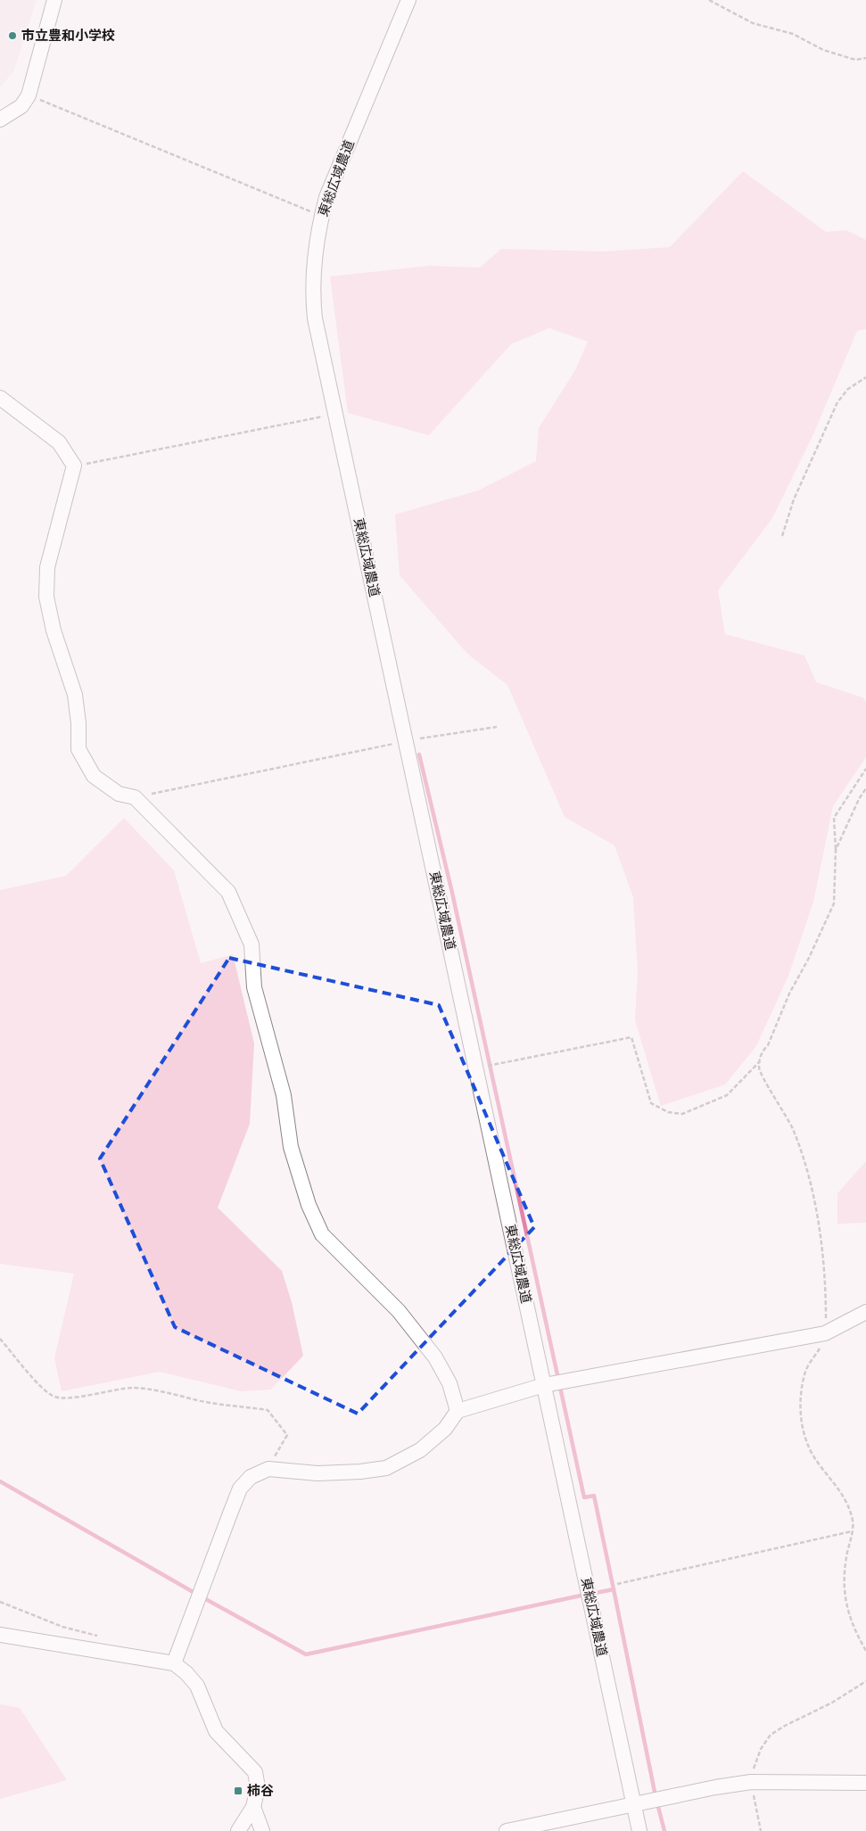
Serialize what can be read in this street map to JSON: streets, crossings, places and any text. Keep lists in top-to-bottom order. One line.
{"streets":{"street":["東総広域農道"]},"places":{"other":["市立豊和小学校"],"transit":["柿谷"]}}
